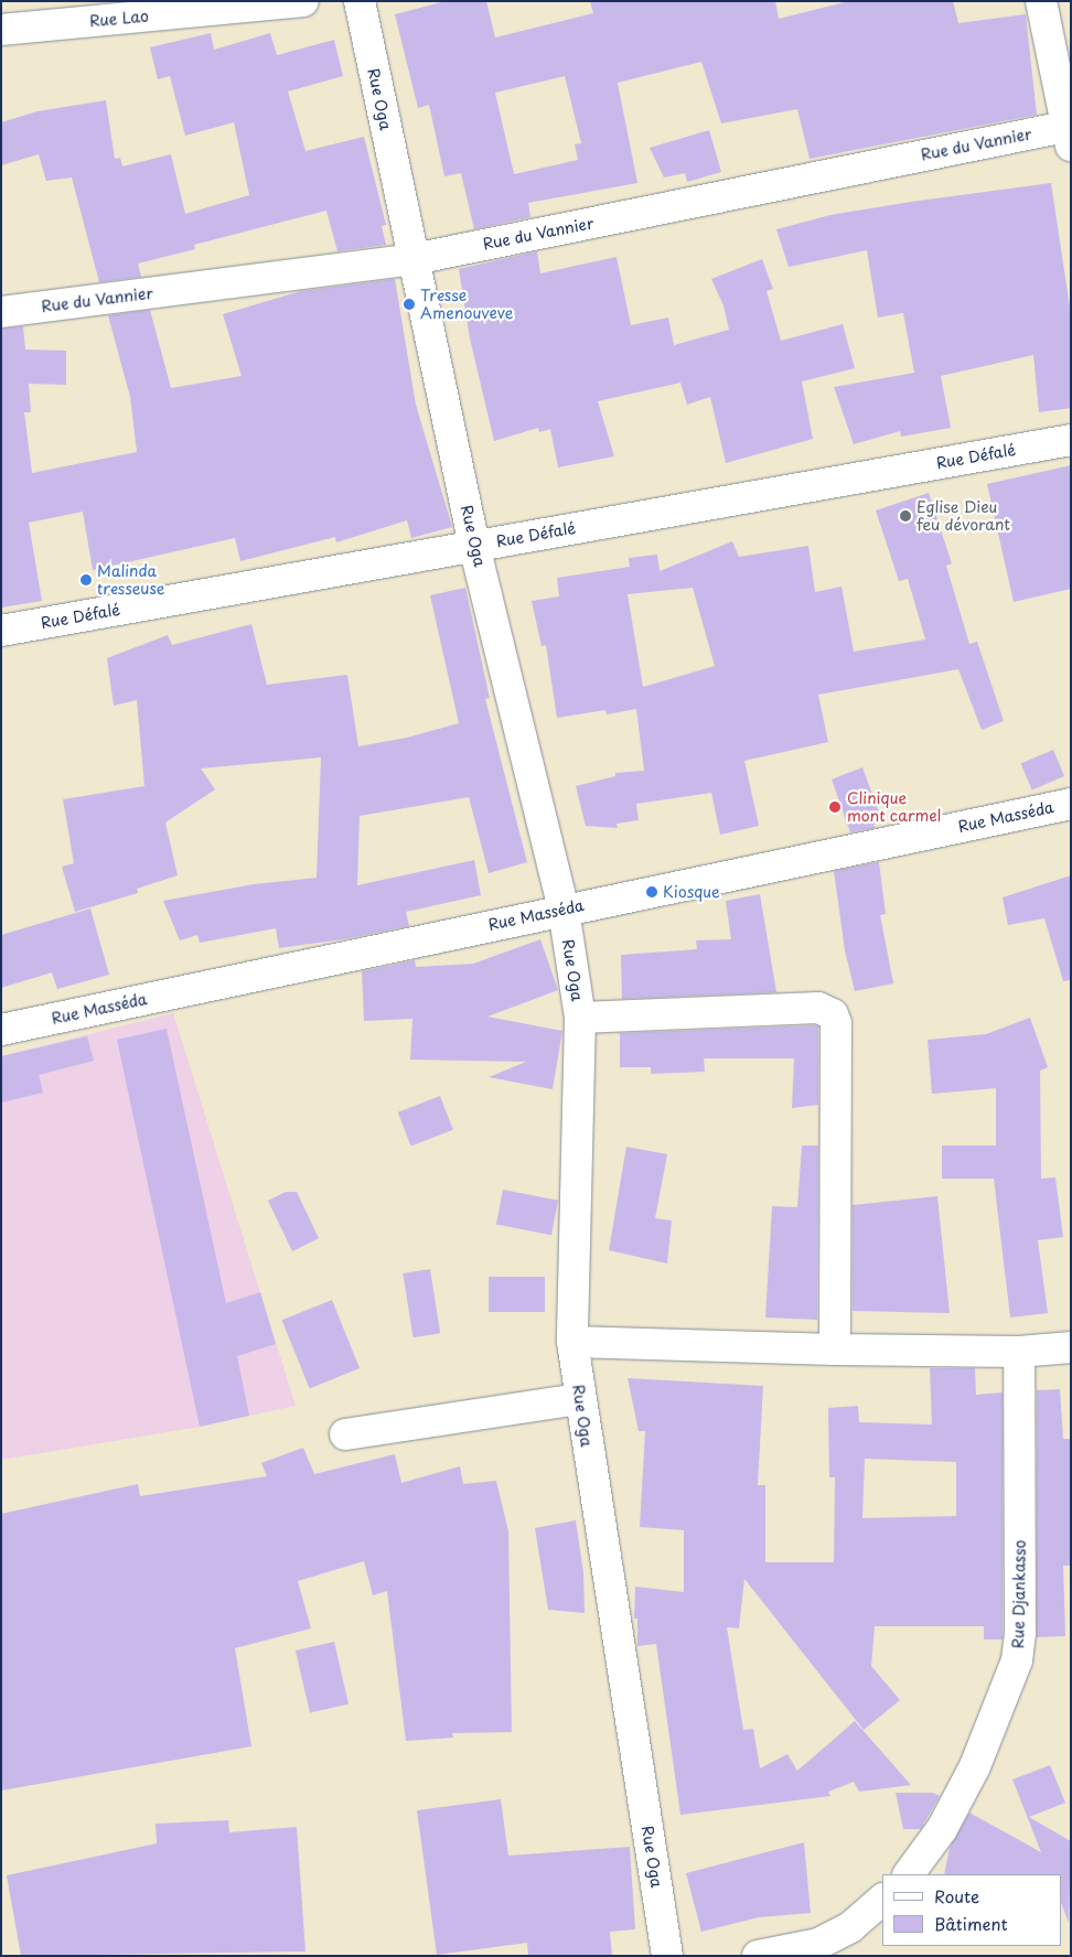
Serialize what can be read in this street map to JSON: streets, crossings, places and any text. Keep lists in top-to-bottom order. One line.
{"streets":{"street":["Rue Lao","Rue Oga","Rue du Vannier","Rue Défalé","Rue Masséda","Rue Djankasso"]},"crossings":[["Rue Oga","Rue du Vannier"],["Rue Oga","Rue Défalé"],["Rue Oga","Rue Masséda"]],"places":["Tresse Amenouveve","Eglise Dieu feu dévorant","Malinda tresseuse","Clinique mont carmel","Kiosque"],"legend":["Route","Bâtiment"]}
